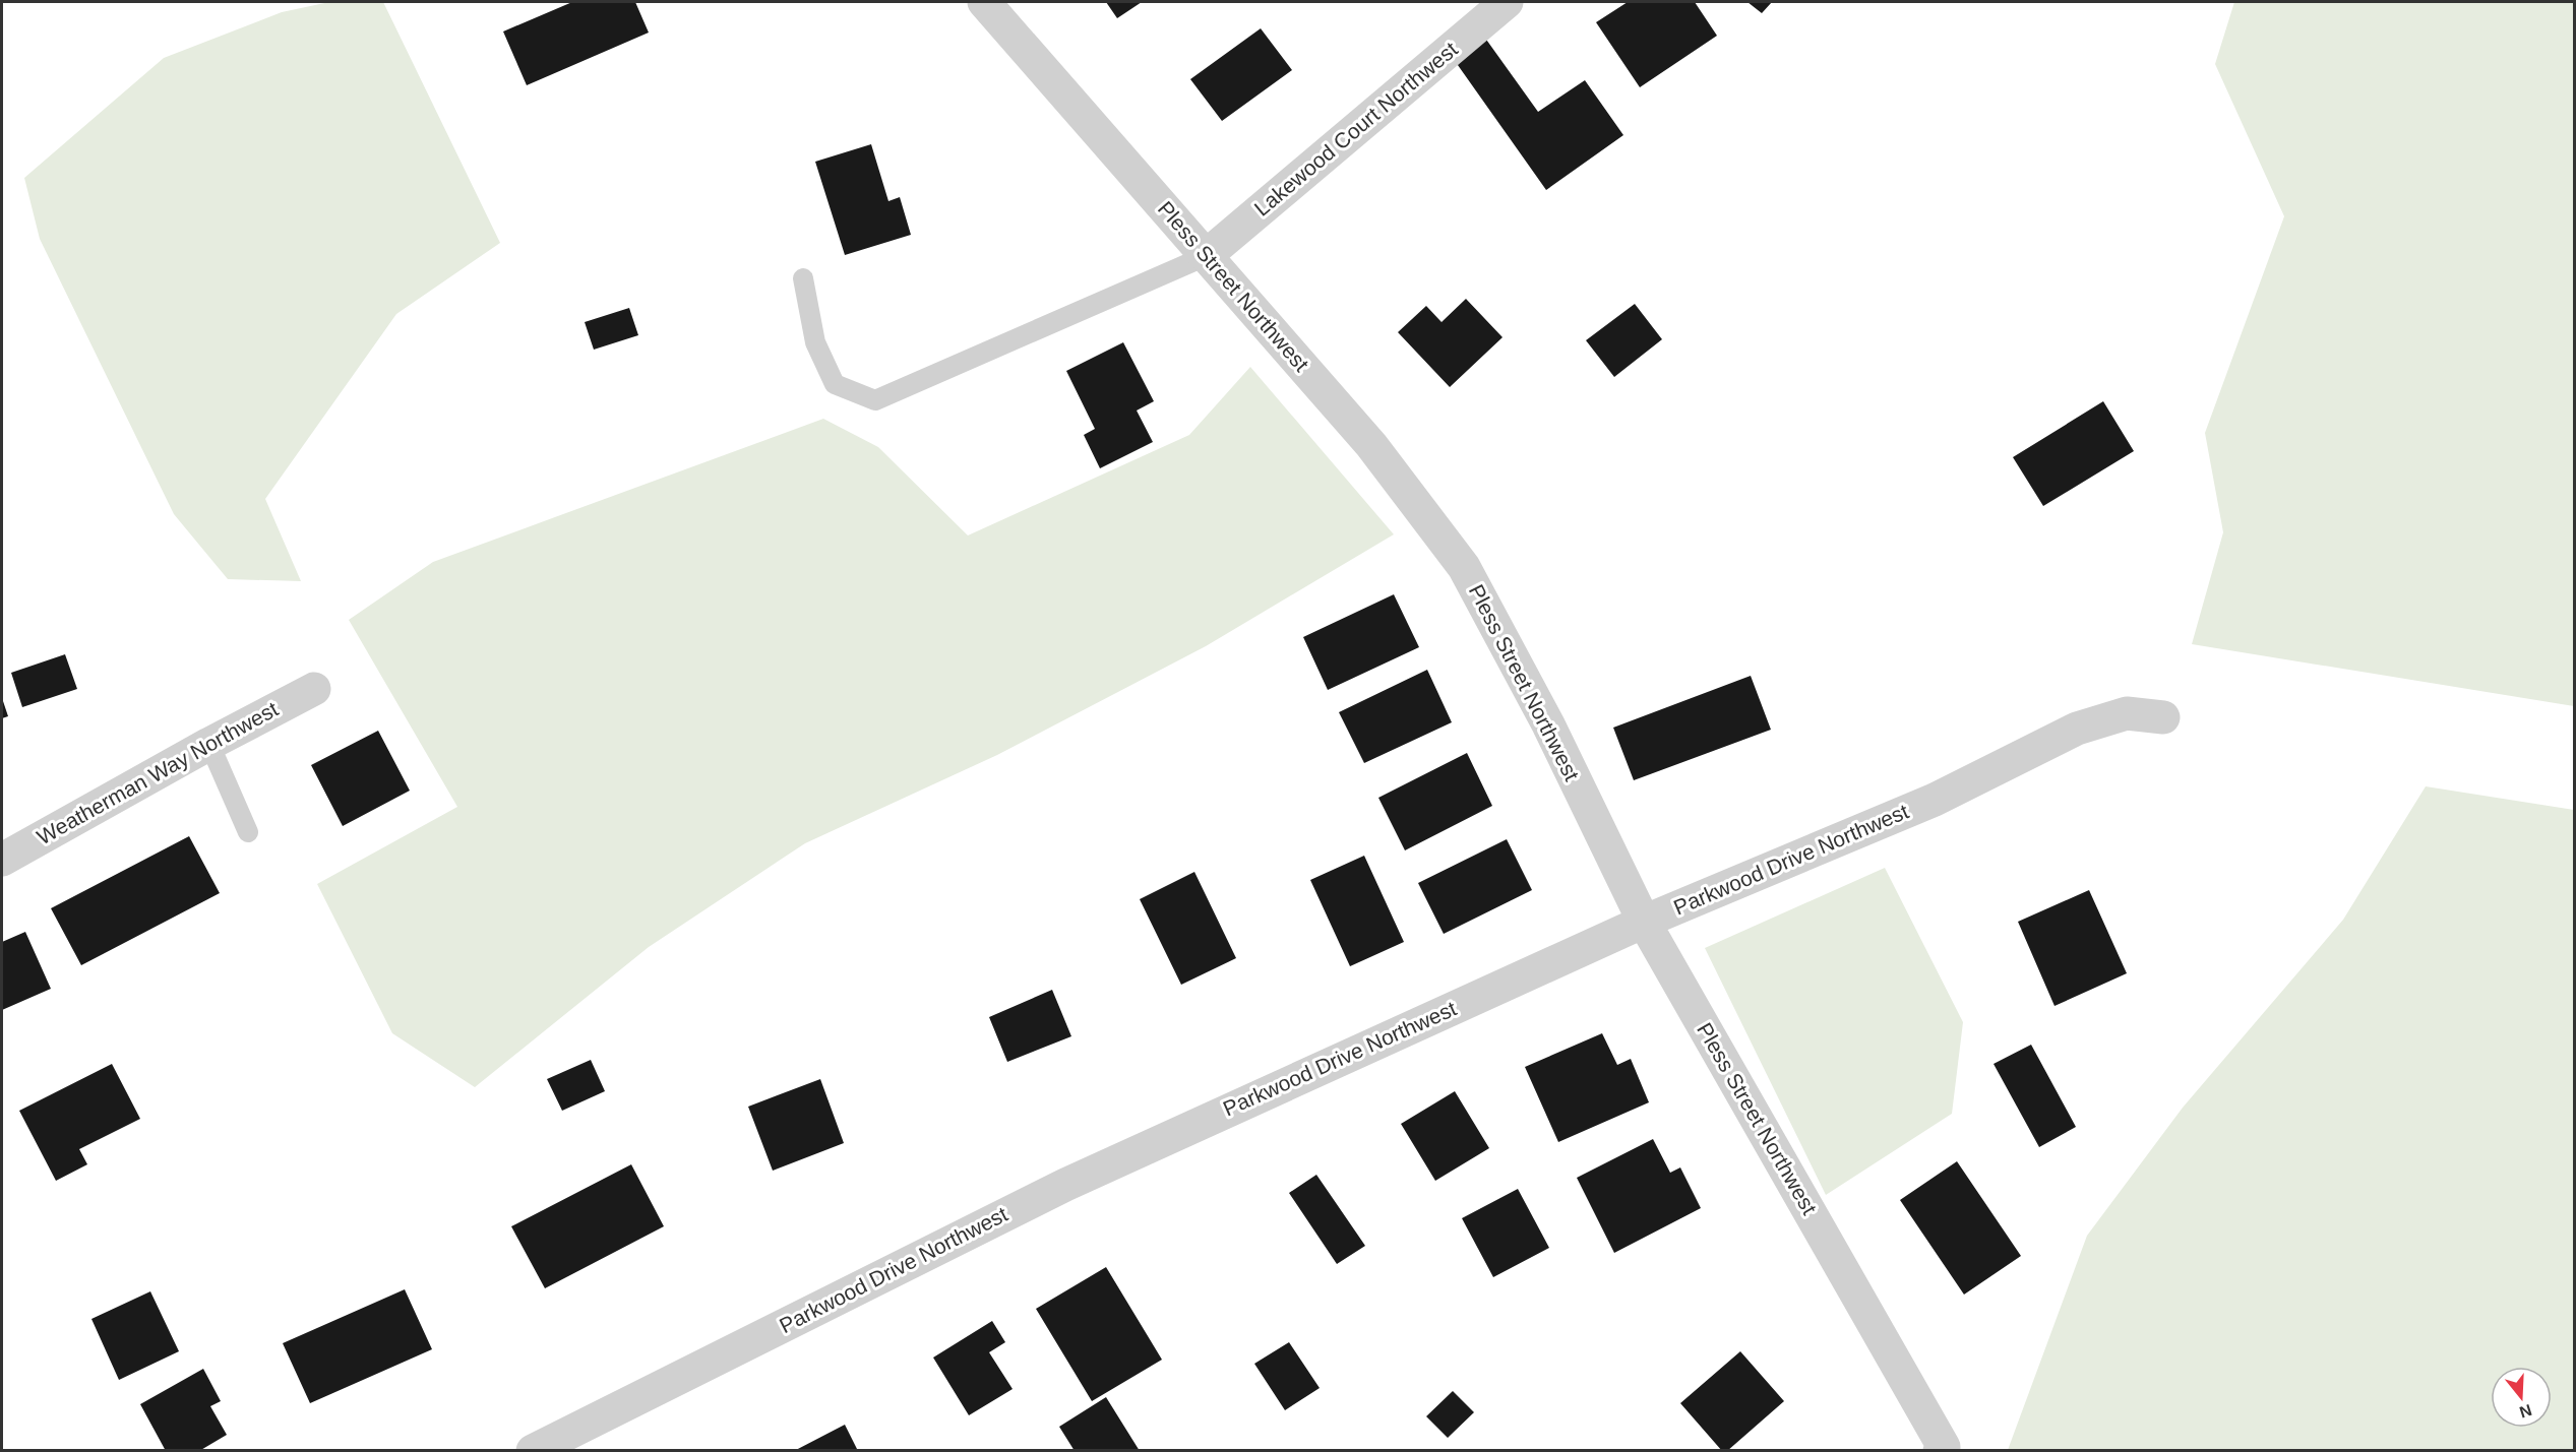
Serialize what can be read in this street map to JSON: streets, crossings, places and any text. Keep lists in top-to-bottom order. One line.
{"streets":{"street":["Lakewood Court Northwest","Pless Street Northwest","Weatherman Way Northwest","Parkwood Drive Northwest"]},"crossings":[["Lakewood Court Northwest","Pless Street Northwest"],["Pless Street Northwest","Parkwood Drive Northwest"]],"north":"bottom"}
